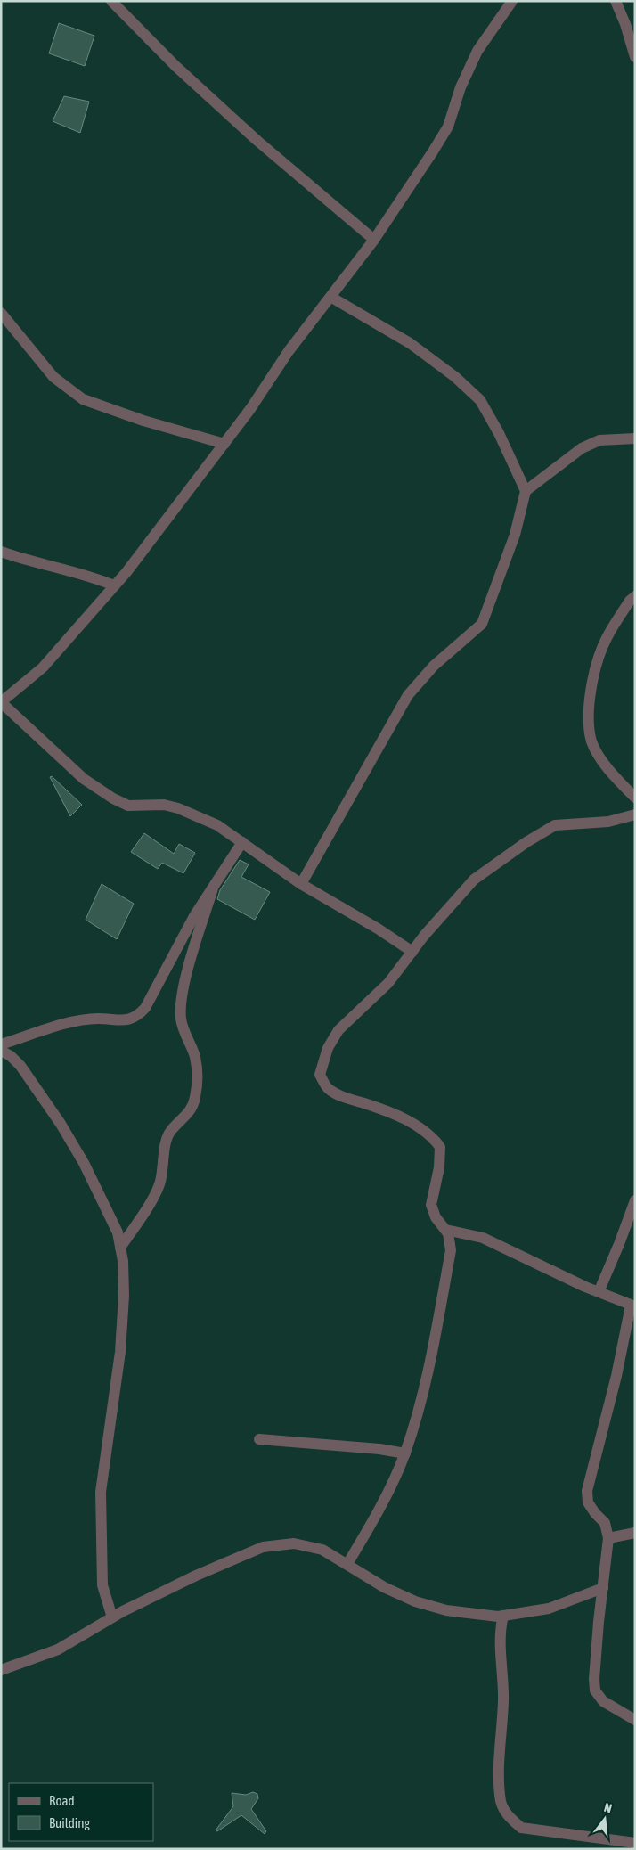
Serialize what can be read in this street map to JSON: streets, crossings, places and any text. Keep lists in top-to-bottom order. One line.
{"legend":["Road","Building"],"north":"top"}
